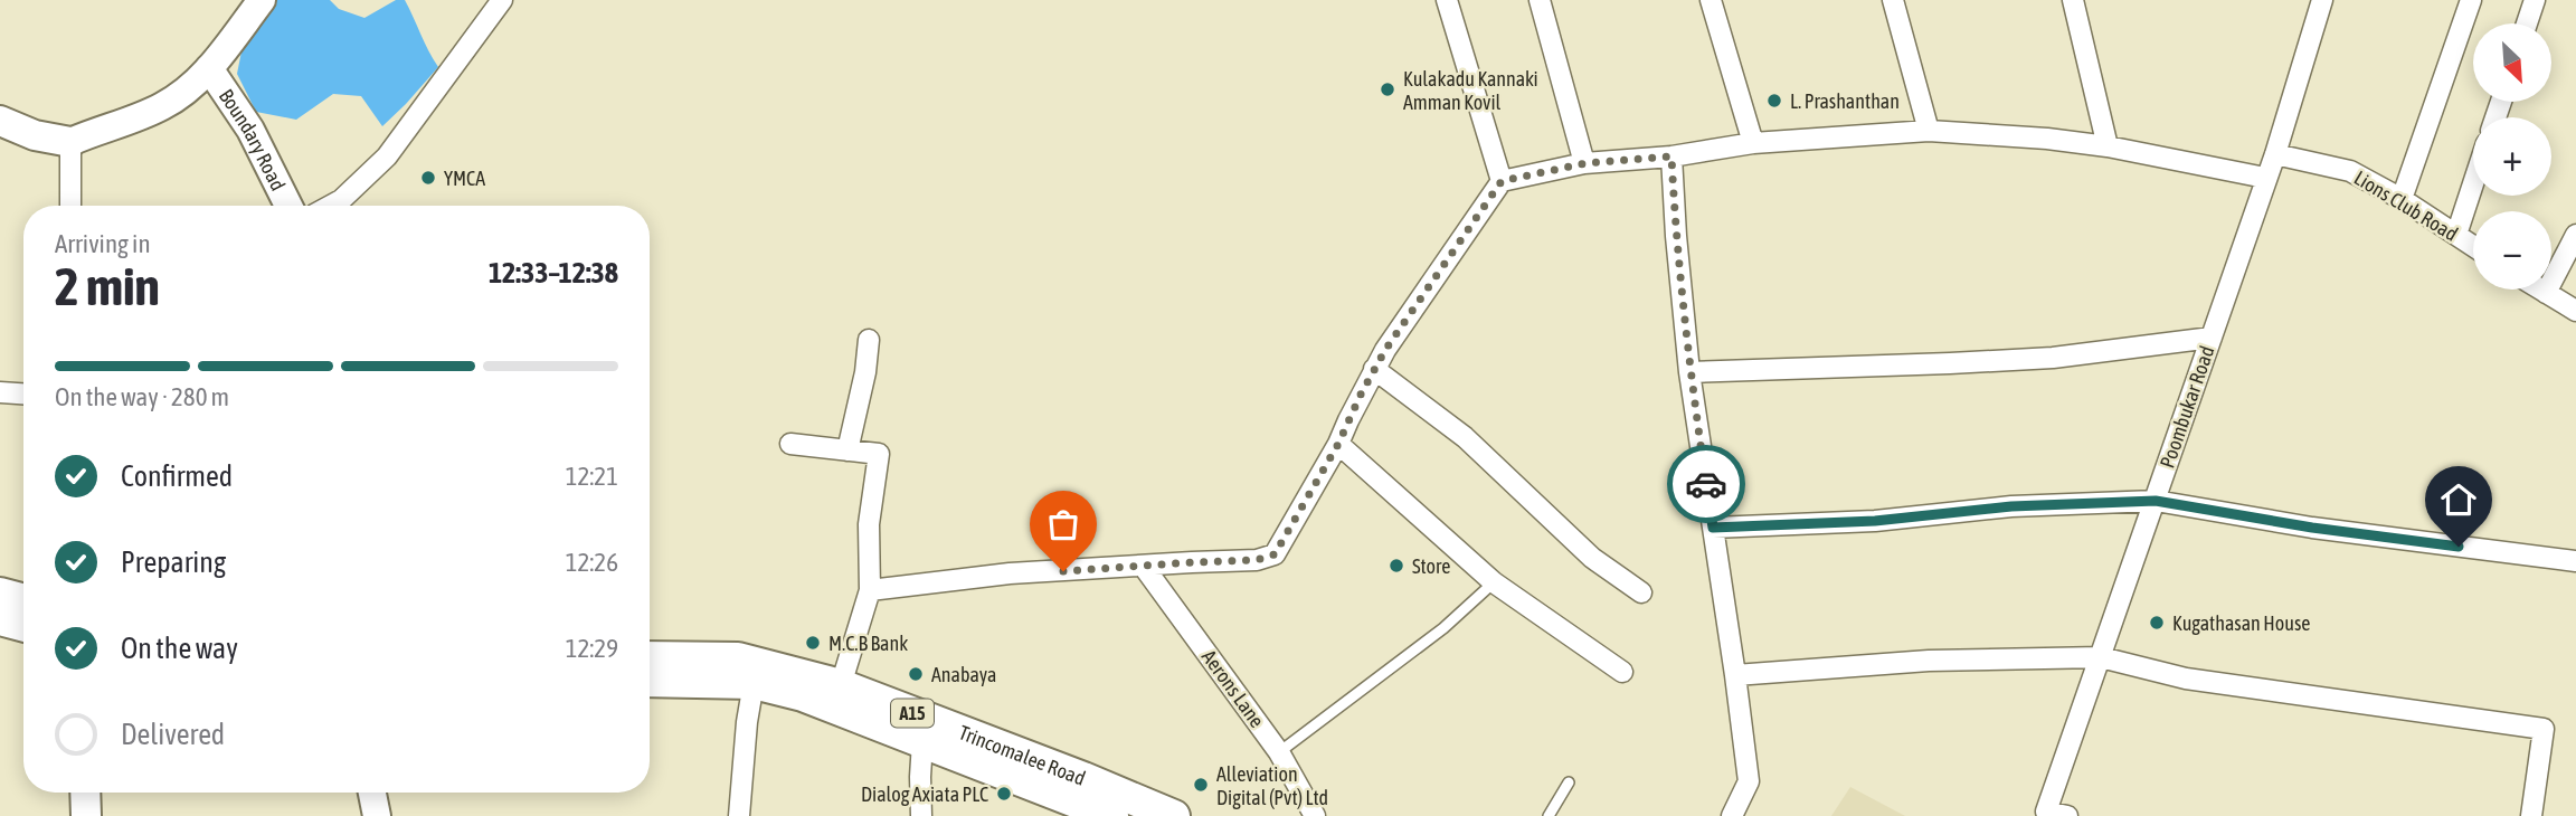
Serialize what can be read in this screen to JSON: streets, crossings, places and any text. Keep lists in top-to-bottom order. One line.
{"streets":{"highway":["A15","Trincomalee Road"],"main road":["Boundary Road"],"street":["Lions Club Road","Poombukar Road","Aerons Lane"]},"crossings":[["Lions Club Road","Poombukar Road"]],"places":["Kulakadu Kannaki Amman Kovil","L. Prashanthan","YMCA","Store","Kugathasan House","M.C.B Bank","Anabaya","Alleviation Digital (Pvt) Ltd","Dialog Axiata PLC"],"north":"bottom right","page":{"map_buttons":["+","−"],"heading":["2 min","Arriving in","12:33–12:38"],"bar":"On the way · 280 m","list":[["Confirmed","12:21"],["Preparing","12:26"],["On the way","12:29"],"Delivered"]}}
